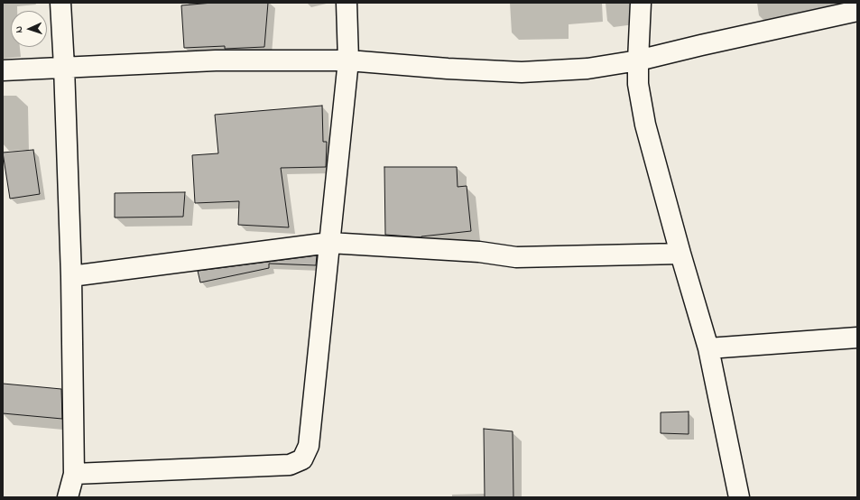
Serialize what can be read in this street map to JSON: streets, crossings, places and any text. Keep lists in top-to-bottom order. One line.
{"north":"left"}
